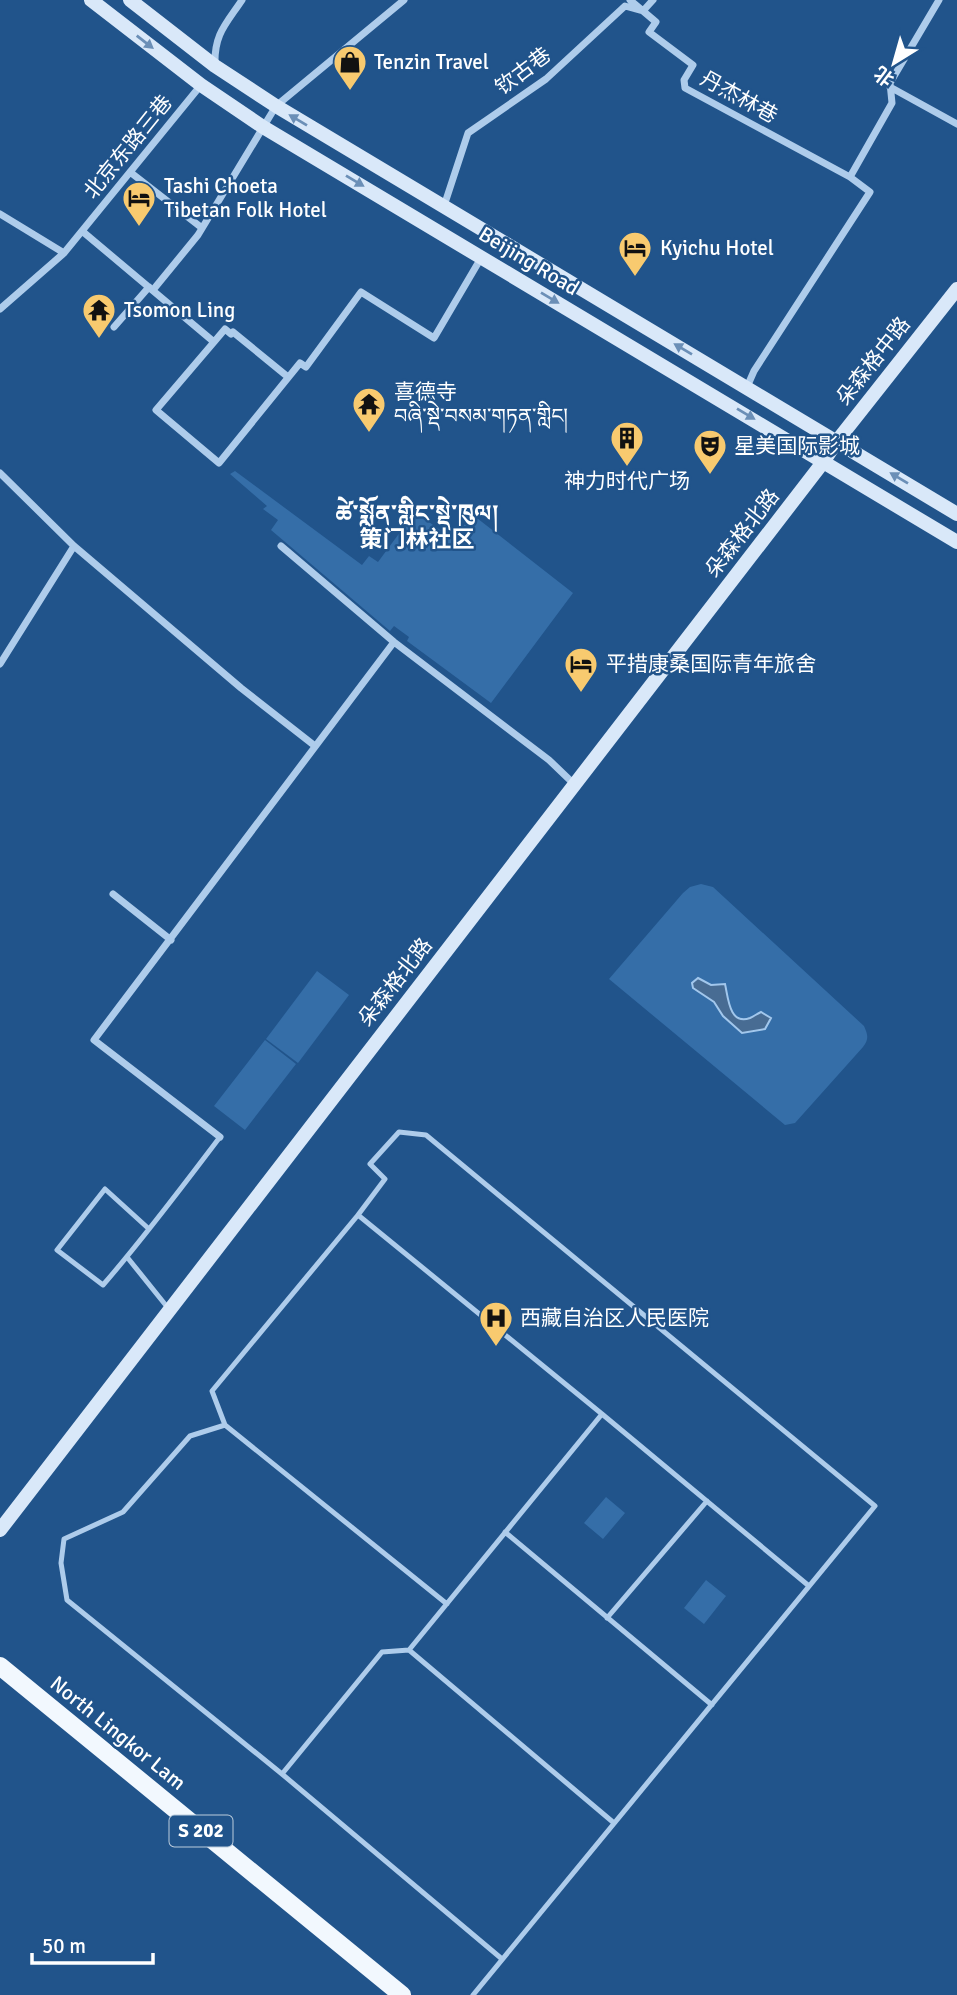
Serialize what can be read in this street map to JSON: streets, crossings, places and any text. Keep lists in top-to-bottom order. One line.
{"streets":{"main road":["Beijing Road","朵森格中路","朵森格北路","North Lingkor Lam","S 202"],"street":["钦古巷","丹杰林巷","北京东路三巷"]},"crossings":[["钦古巷","丹杰林巷"],["钦古巷","Beijing Road"],["丹杰林巷","Beijing Road"],["北京东路三巷","Beijing Road"],["Beijing Road","朵森格中路"],["Beijing Road","朵森格北路"],["朵森格中路","朵森格北路"]],"districts":["ཚེ་སྨོན་གླིང་སྡེ་ཁུལ། 策门林社区"],"places":{"shop":["Tenzin Travel"],"hotel":["Tashi Choeta Tibetan Folk Hotel","Kyichu Hotel","平措康桑国际青年旅舍"],"temple":["Tsomon Ling","喜德寺 བཞི་སྡེ་བསམ་གཏན་གླིང།"],"building":["神力时代广场"],"theatre":["星美国际影城"],"hospital":["西藏自治区人民医院"]},"scale_bar":"50 m","north":"bottom left"}
